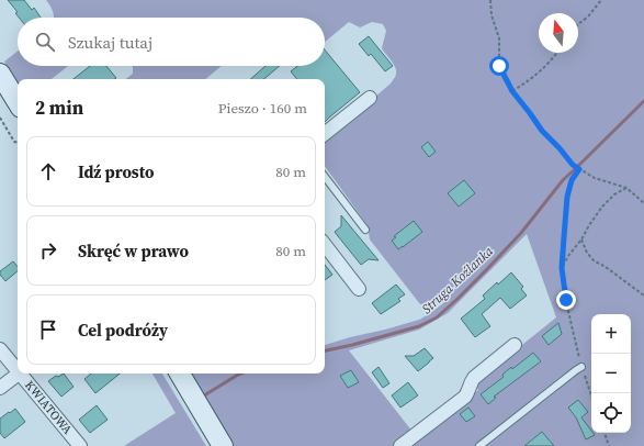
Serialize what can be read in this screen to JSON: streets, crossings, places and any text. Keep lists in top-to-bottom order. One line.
{"streets":{"street":["KWIATOWA"]},"water":["Struga Koźlanka"],"north":"top","page":{"search":"Szukaj tutaj","heading":["2 min","Pieszo · 160 m"],"list":[["Idź prosto","80 m"],["Skręć w prawo","80 m"],"Cel podróży"],"map_buttons":["+","−"]}}
